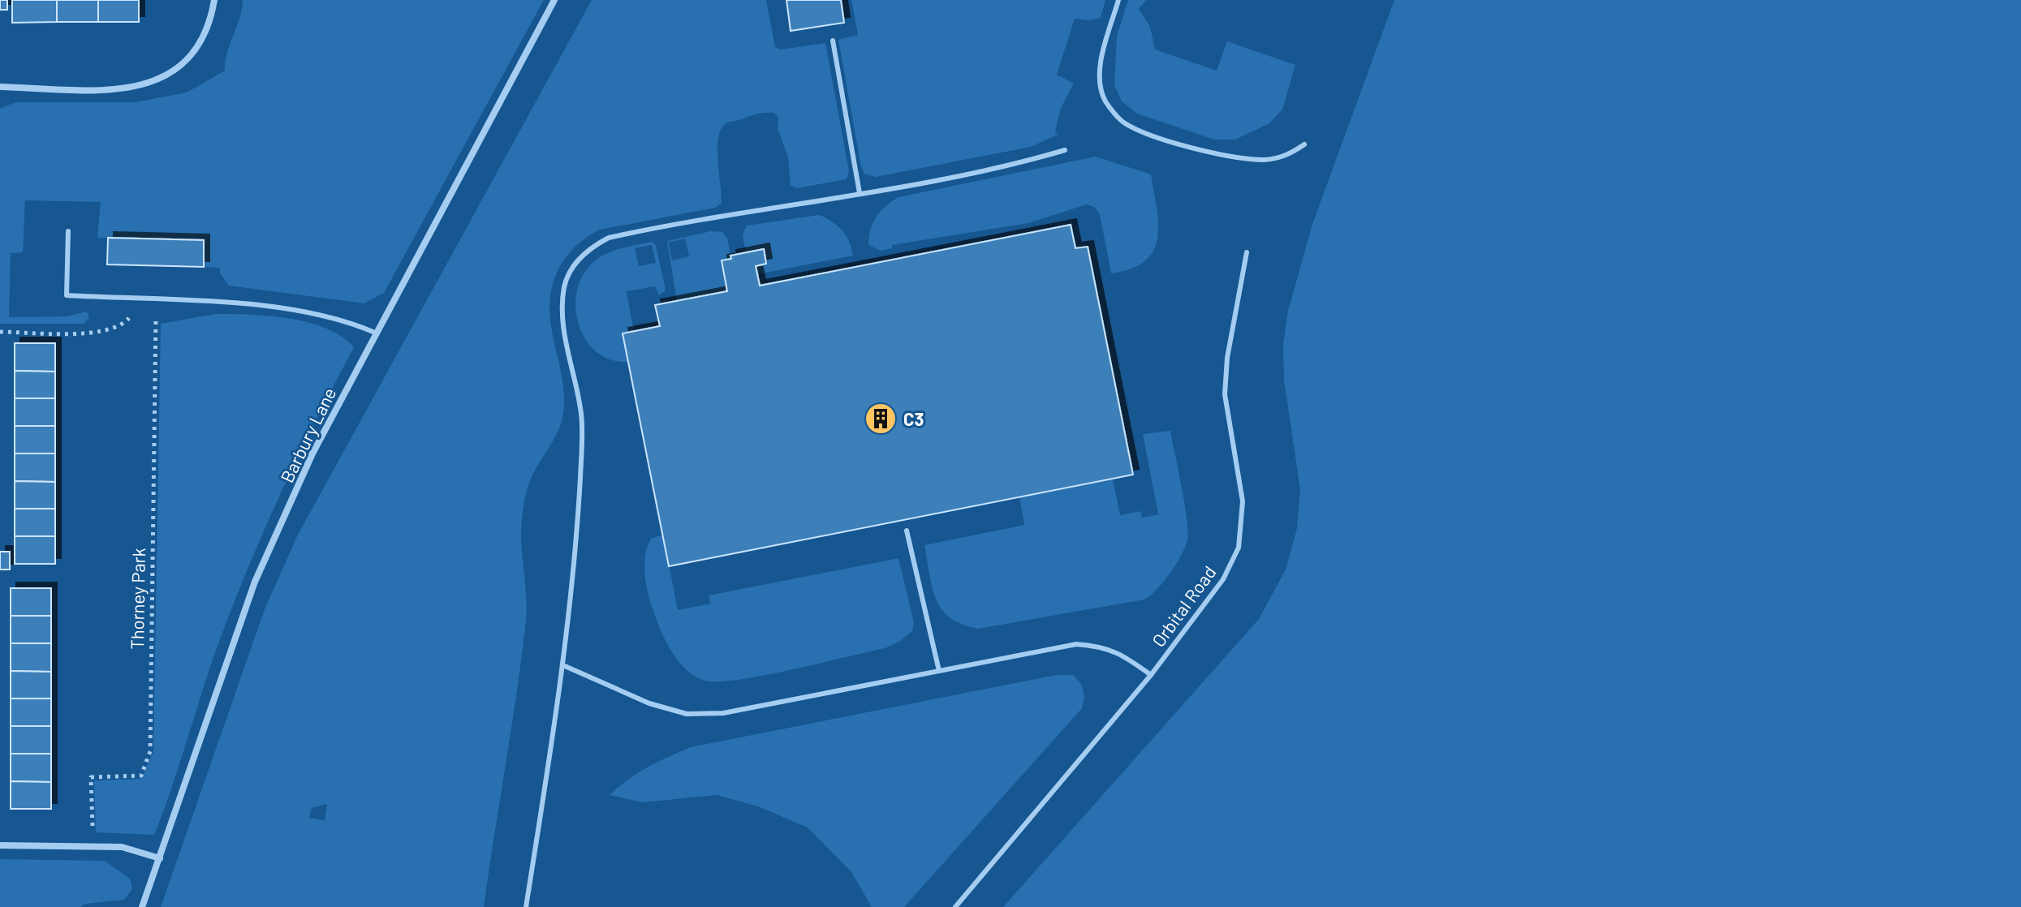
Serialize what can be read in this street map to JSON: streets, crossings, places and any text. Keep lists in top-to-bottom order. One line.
{"streets":{"street":["Barbury Lane"],"lane":["Orbital Road"],"path":["Thorney Park"]},"places":{"building":["C3"]}}
